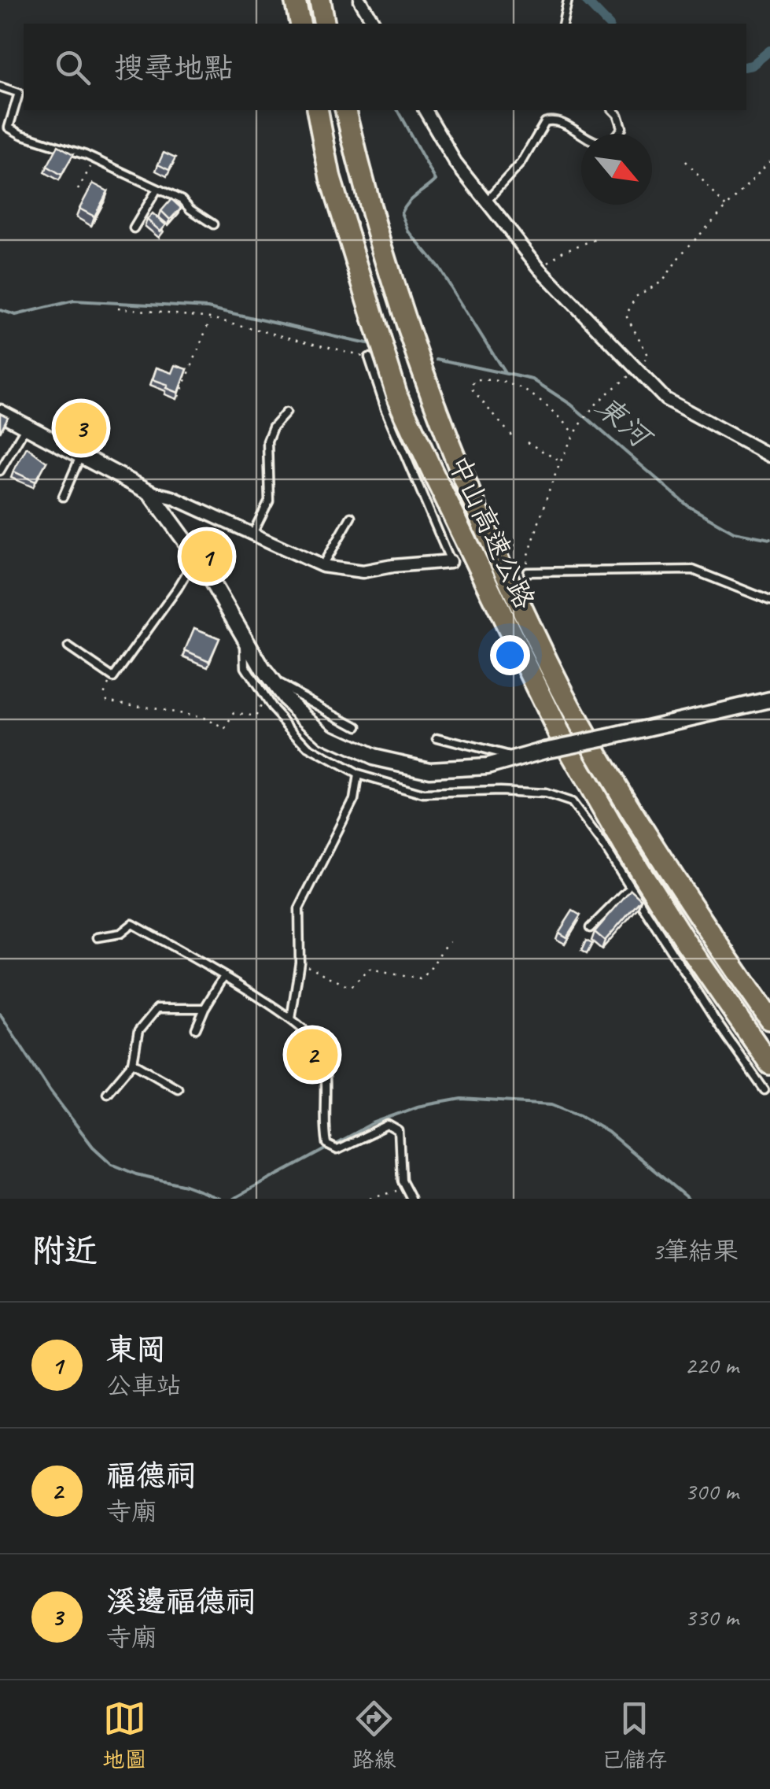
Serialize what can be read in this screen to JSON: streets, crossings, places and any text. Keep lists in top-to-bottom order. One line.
{"streets":{"highway":["中山高速公路"]},"water":["東河"],"north":"bottom right","page":{"search":"搜尋地點","pins":["3","1","2"],"heading":["附近","3筆結果"],"list":[{"mark":"1","name":"東岡","note":"公車站","value":"220 m"},{"mark":"2","name":"福德祠","note":"寺廟","value":"300 m"},{"mark":"3","name":"溪邊福德祠","note":"寺廟","value":"330 m"}],"nav":["地圖","路線","已儲存"]}}
